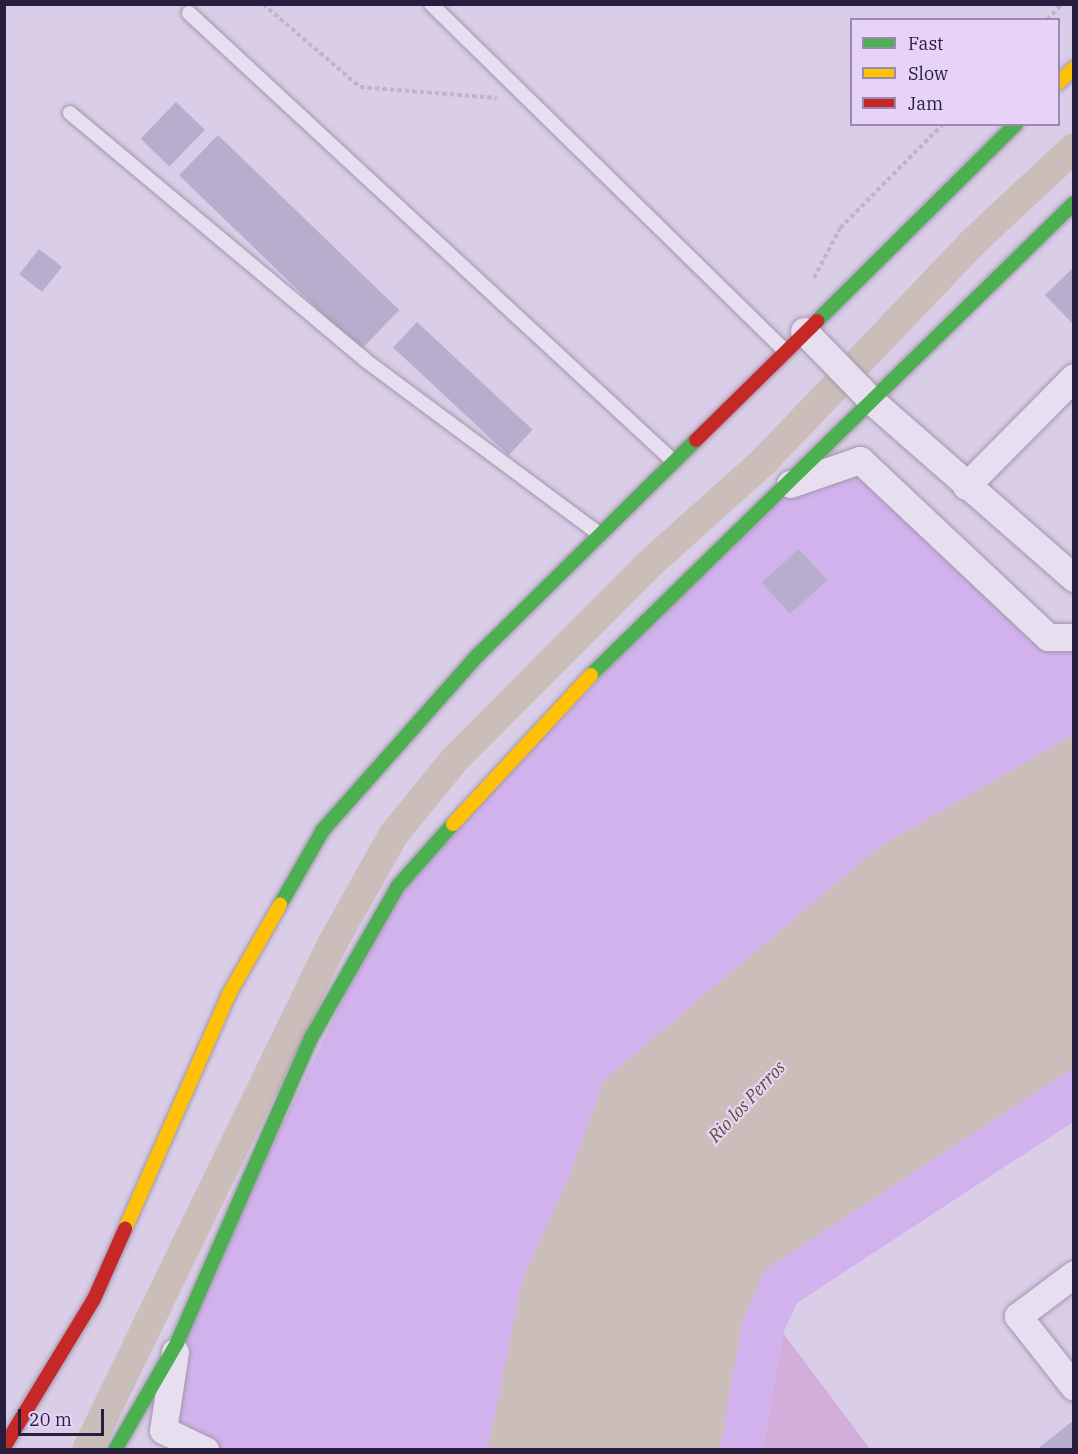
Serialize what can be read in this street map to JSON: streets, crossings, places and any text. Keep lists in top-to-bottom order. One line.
{"water":["Rio los Perros"],"legend":["Fast","Slow","Jam"],"scale_bar":"20 m"}
